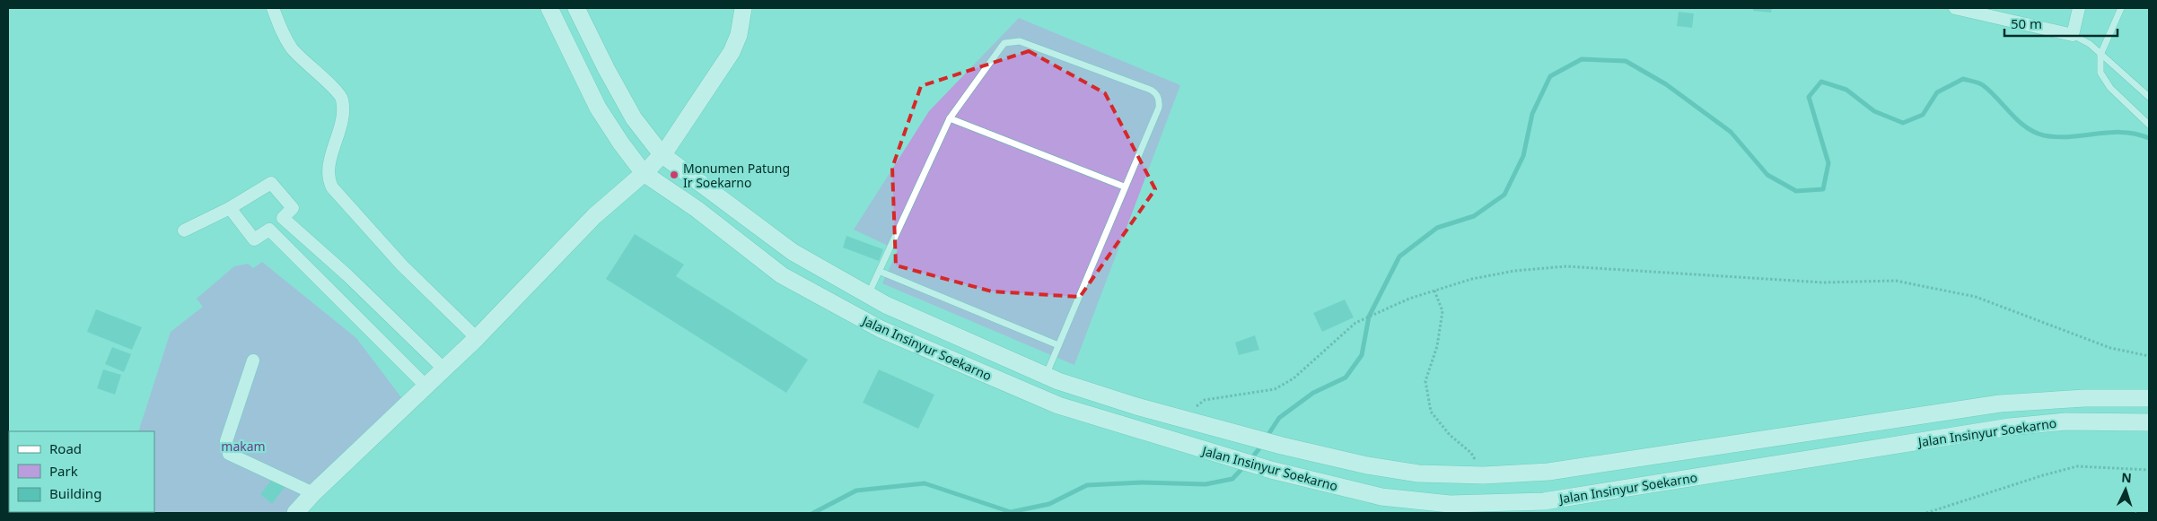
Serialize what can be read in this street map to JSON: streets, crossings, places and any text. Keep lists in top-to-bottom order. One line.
{"streets":{"main road":["Jalan Insinyur Soekarno"]},"parks":["makam"],"places":["Monumen Patung Ir Soekarno"],"legend":["Road","Park","Building"],"scale_bar":"50 m","north":"top"}
